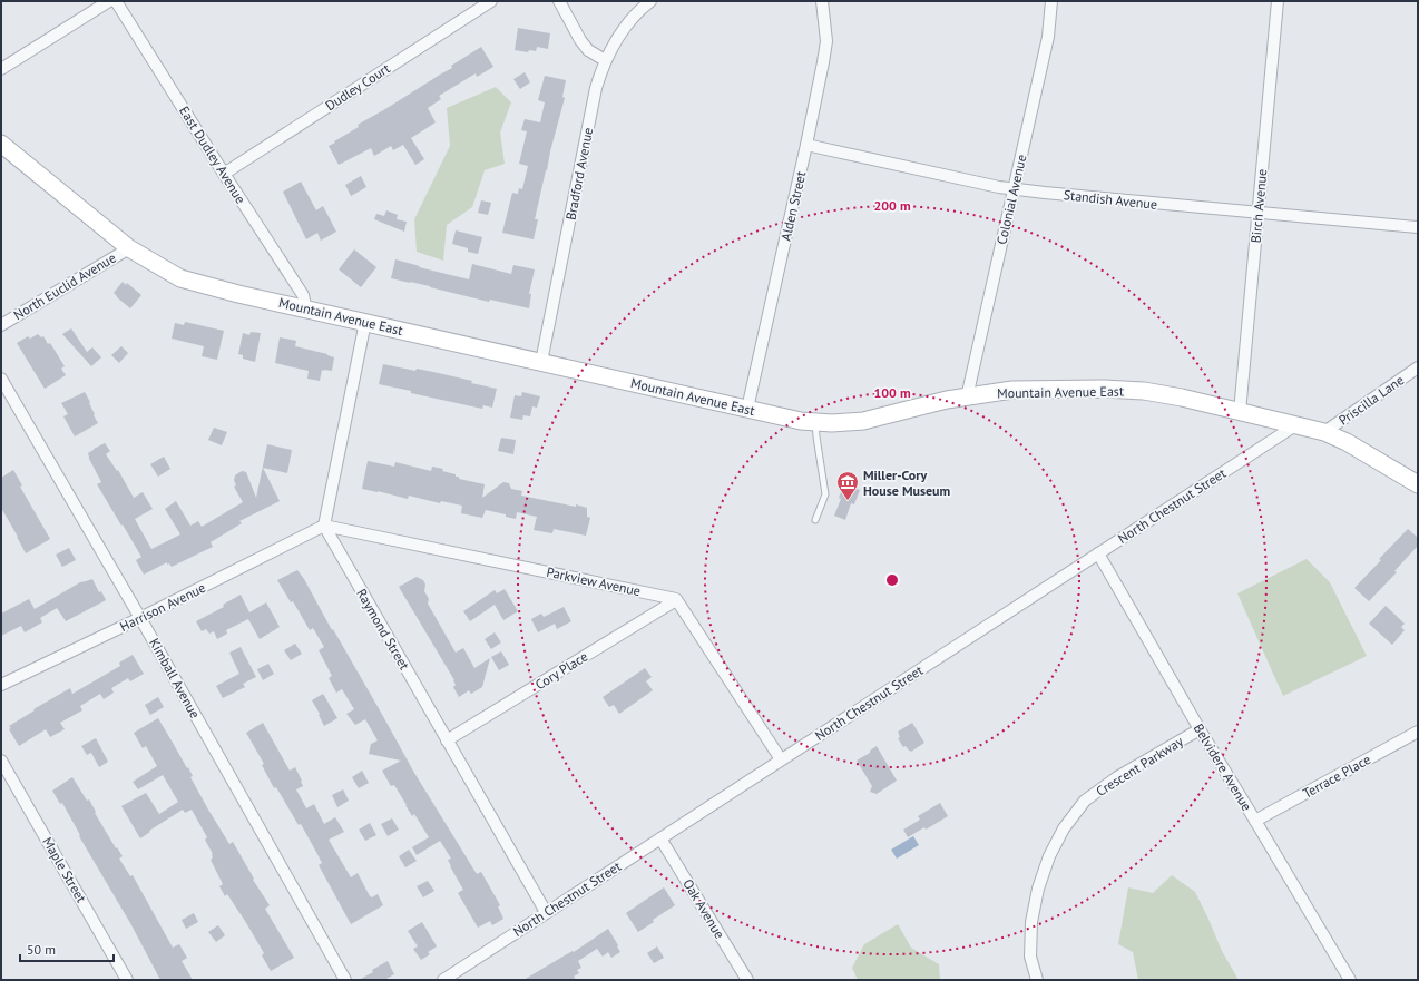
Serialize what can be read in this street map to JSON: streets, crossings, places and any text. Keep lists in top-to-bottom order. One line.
{"streets":{"street":["Dudley Court","East Dudley Avenue","Bradford Avenue","Colonial Avenue","Standish Avenue","Alden Street","Birch Avenue","North Euclid Avenue","Mountain Avenue East","Priscilla Lane","North Chestnut Street","Parkview Avenue","Harrison Avenue","Raymond Street","Cory Place","Kimball Avenue","Crescent Parkway","Belvidere Avenue","Terrace Place","Maple Street","Oak Avenue"]},"crossings":[["Dudley Court","East Dudley Avenue"],["East Dudley Avenue","Mountain Avenue East"],["Bradford Avenue","Mountain Avenue East"],["Colonial Avenue","Standish Avenue"],["Colonial Avenue","Mountain Avenue East"],["Standish Avenue","Alden Street"],["Standish Avenue","Birch Avenue"],["Alden Street","Mountain Avenue East"],["Birch Avenue","Mountain Avenue East"],["North Euclid Avenue","Mountain Avenue East"],["Mountain Avenue East","Priscilla Lane"],["Mountain Avenue East","North Chestnut Street"],["North Chestnut Street","Raymond Street"],["North Chestnut Street","Belvidere Avenue"],["North Chestnut Street","Oak Avenue"],["Parkview Avenue","Harrison Avenue"],["Parkview Avenue","Raymond Street"],["Parkview Avenue","Cory Place"],["Harrison Avenue","Raymond Street"],["Harrison Avenue","Kimball Avenue"],["Raymond Street","Cory Place"],["Crescent Parkway","Belvidere Avenue"],["Belvidere Avenue","Terrace Place"]],"places":{"museum":["Miller-Cory House Museum"]},"scale_bar":"50 m","rings":["200 m","100 m"]}
